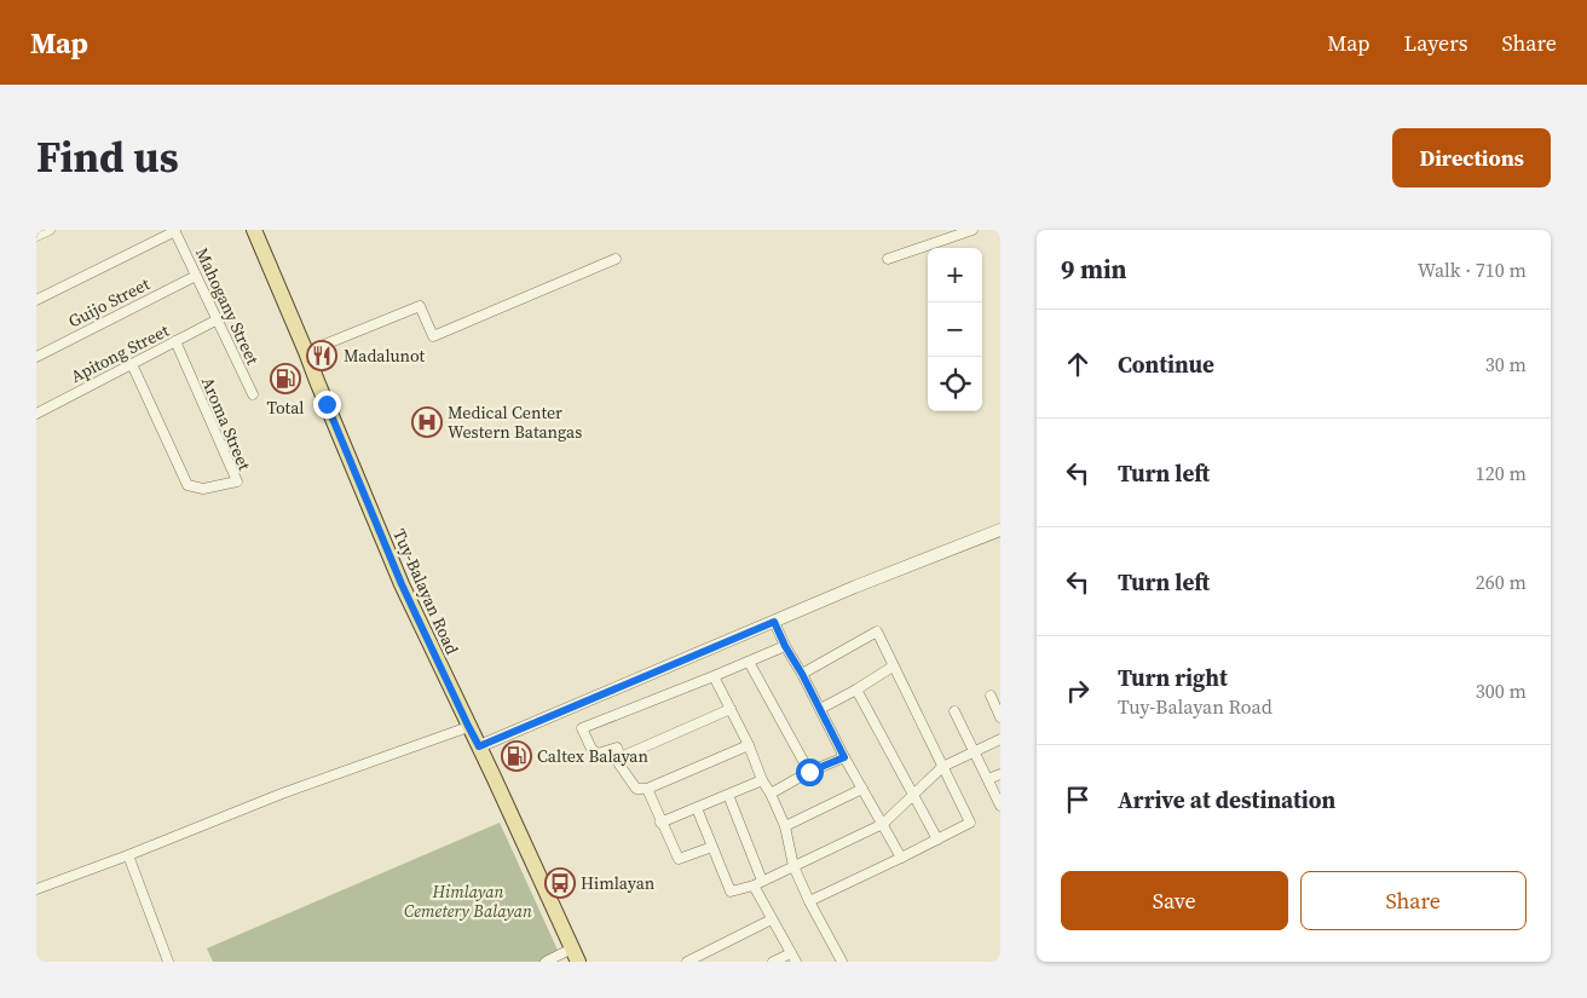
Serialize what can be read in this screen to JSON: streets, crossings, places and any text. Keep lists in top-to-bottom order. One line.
{"streets":{"main road":["Tuy-Balayan Road"],"street":["Guijo Street","Mahogany Street","Apitong Street","Aroma Street"]},"crossings":[["Guijo Street","Mahogany Street"],["Mahogany Street","Apitong Street"],["Apitong Street","Aroma Street"]],"parks":["Himlayan Cemetery Balayan"],"places":{"restaurant":["Madalunot"],"fuel station":["Total","Caltex Balayan"],"hospital":["Medical Center Western Batangas"],"bus stop":["Himlayan"]},"page":{"header":"Map","nav":["Map","Layers","Share"],"title":"Find us","buttons":["Directions",["Save","Share"]],"heading":["9 min","Walk · 710 m"],"map_buttons":["+","−"],"list":[["Continue","30 m"],["Turn left","120 m"],["Turn left","260 m"],["Turn right","Tuy-Balayan Road","300 m"],"Arrive at destination"]}}
